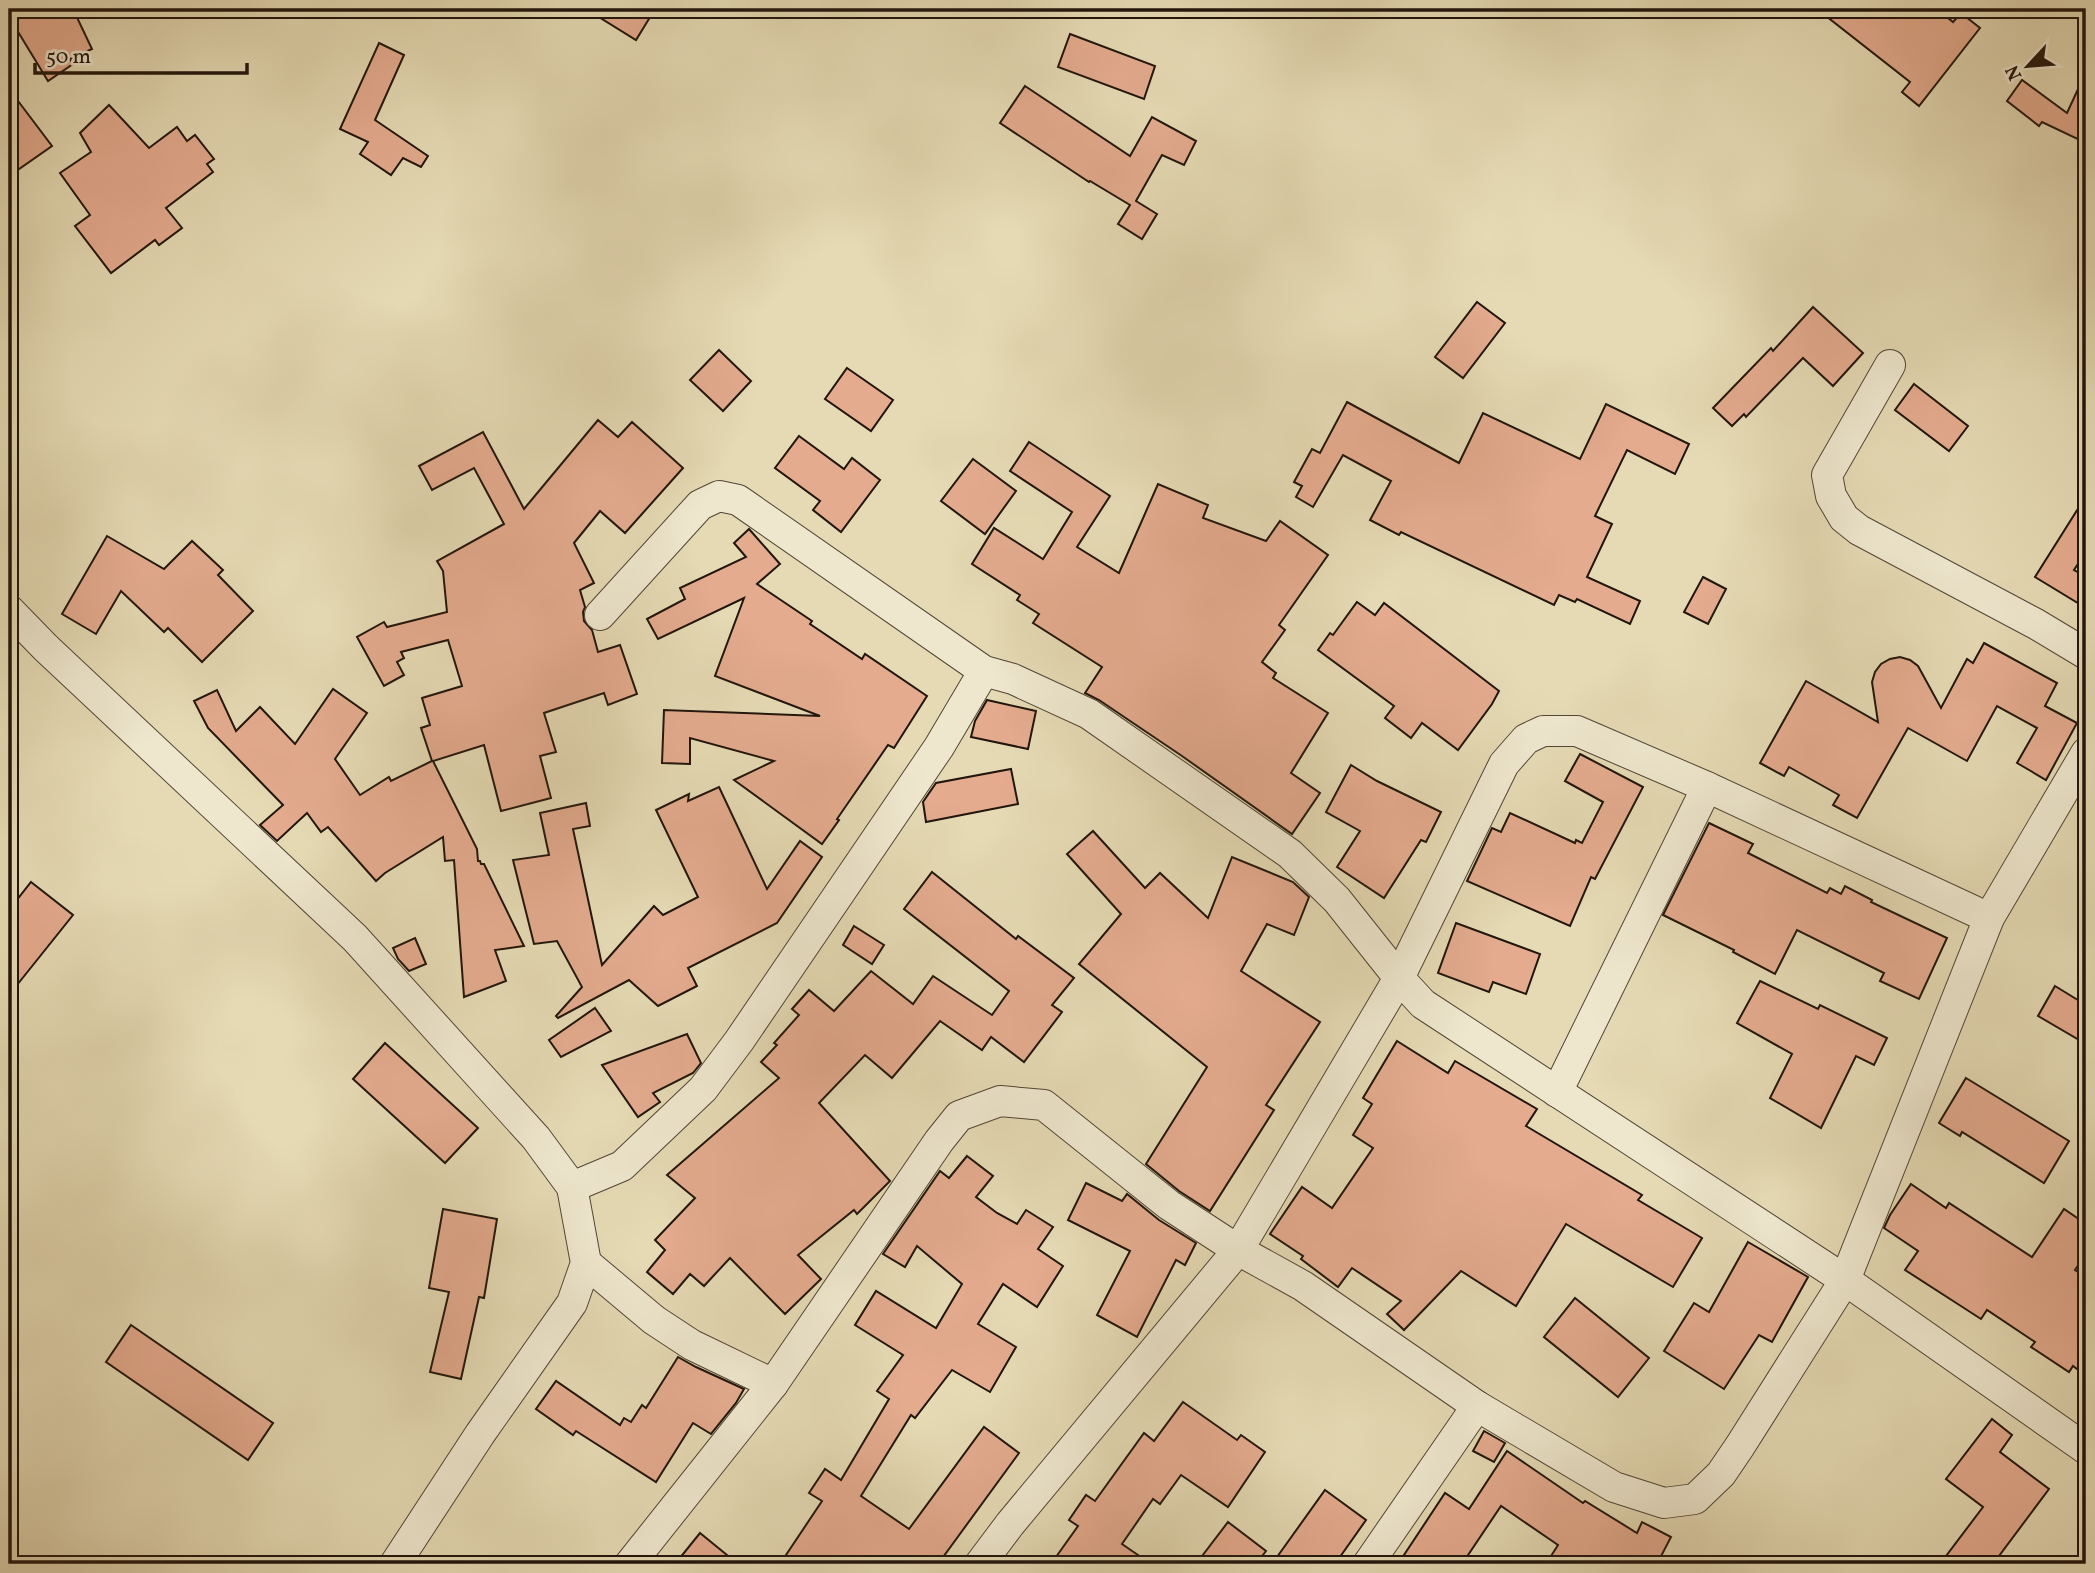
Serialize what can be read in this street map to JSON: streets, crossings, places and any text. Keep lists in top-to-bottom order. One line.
{"scale_bar":"50 m","north":"bottom left"}
